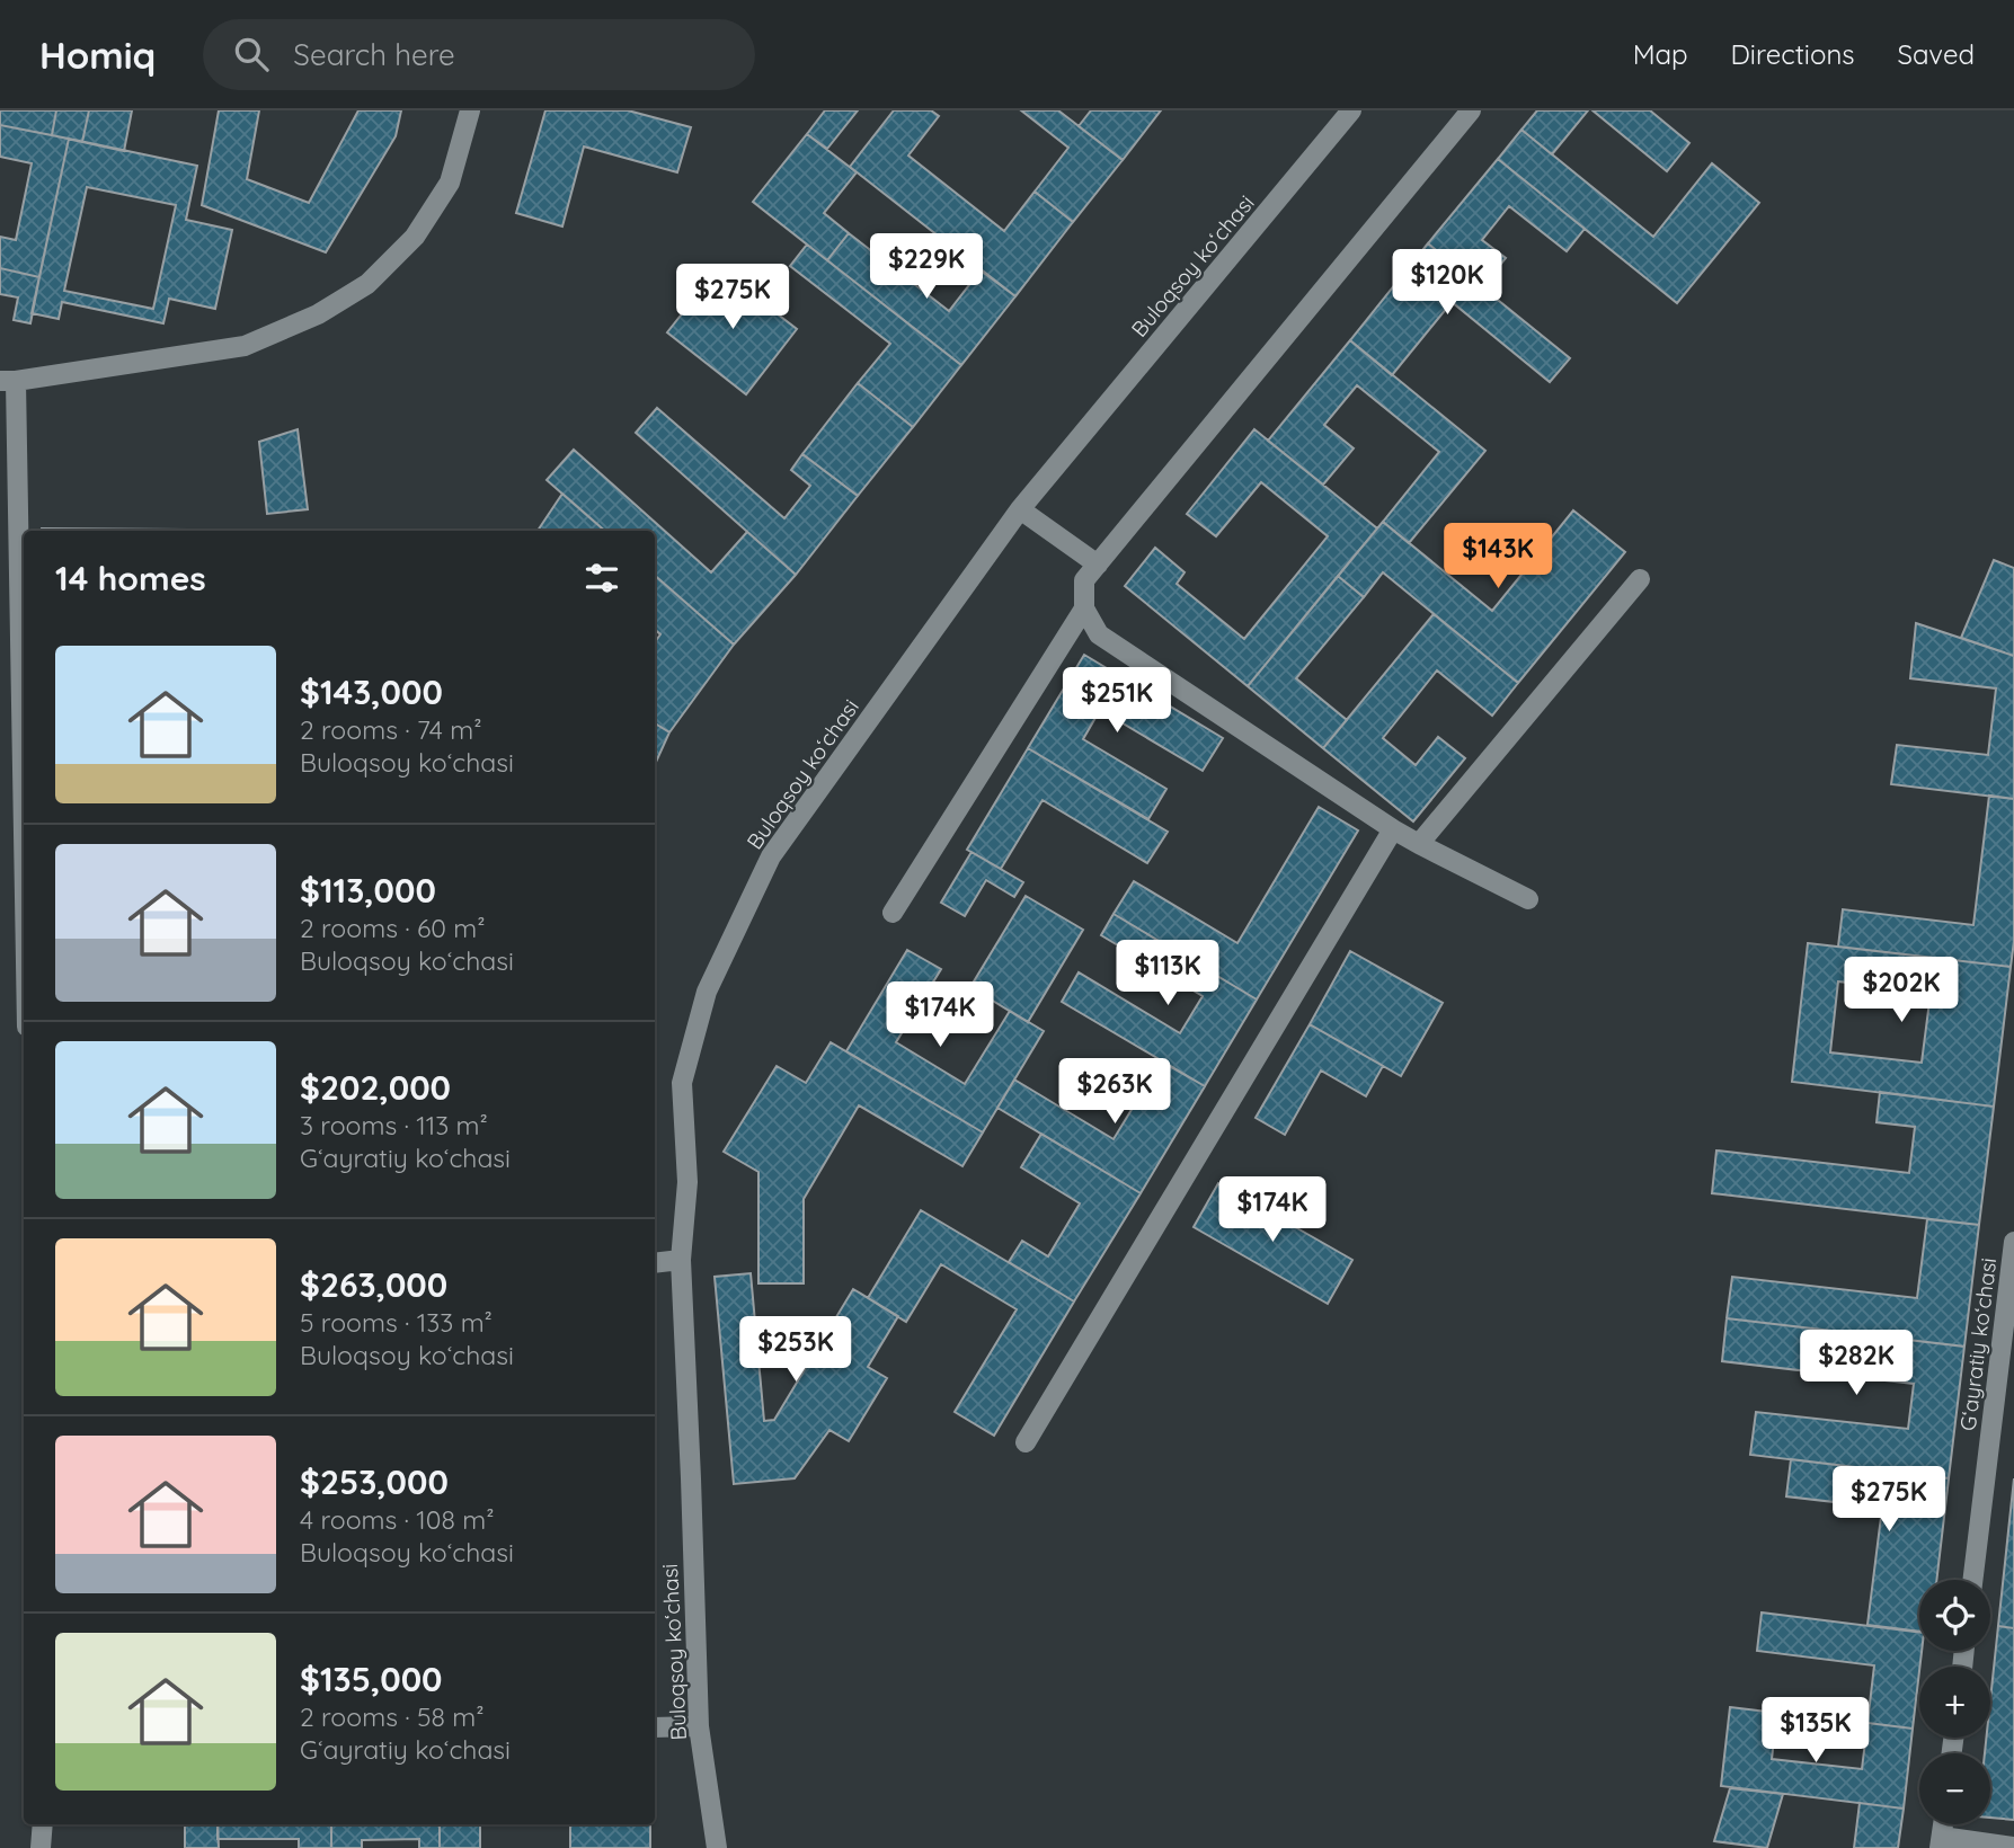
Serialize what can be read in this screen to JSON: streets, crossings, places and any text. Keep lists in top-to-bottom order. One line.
{"streets":{"street":["Buloqsoy koʻchasi","Gʻayratiy koʻchasi"]},"page":{"header":"Homiq","search":"Search here","nav":["Map","Directions","Saved"],"price":["$229K","$120K","$275K","$143K","$251K","$113K","$202K","$174K","$263K","$174K","$253K","$282K","$275K","$135K"],"heading":"14 homes","list":[{"name":"$143,000","note":"2 rooms · 74 m² · Buloqsoy koʻchasi"},{"name":"$113,000","note":"2 rooms · 60 m² · Buloqsoy koʻchasi"},{"name":"$202,000","note":"3 rooms · 113 m² · Gʻayratiy koʻchasi"},{"name":"$263,000","note":"5 rooms · 133 m² · Buloqsoy koʻchasi"},{"name":"$253,000","note":"4 rooms · 108 m² · Buloqsoy koʻchasi"},{"name":"$135,000","note":"2 rooms · 58 m² · Gʻayratiy koʻchasi"}],"map_buttons":["+","−"]}}
